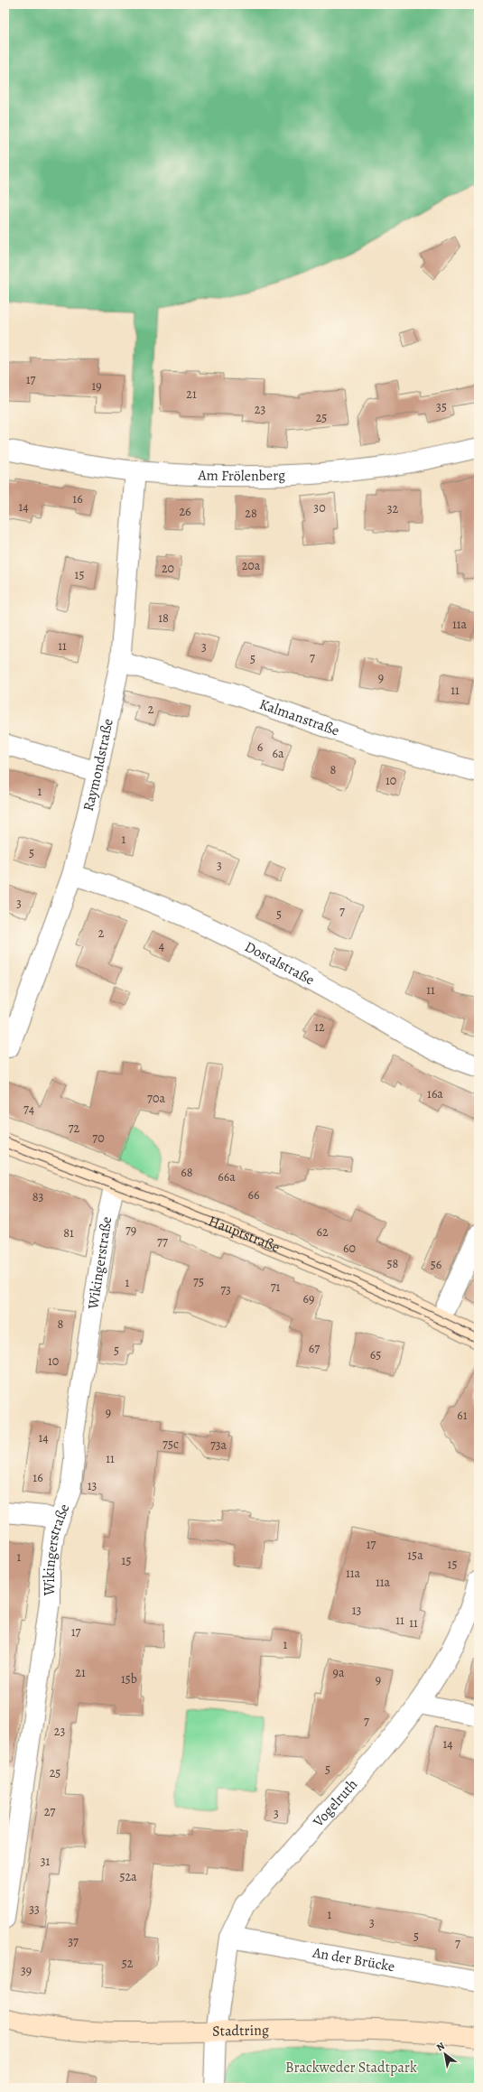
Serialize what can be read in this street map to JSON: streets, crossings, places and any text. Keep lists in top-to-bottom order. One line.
{"streets":{"street":["Am Frölenberg","Kalmanstraße","Raymondstraße","Dostalstraße","Hauptstraße","Wikingerstraße","Vogelruth","An der Brücke","Stadtring"]},"crossings":[["Am Frölenberg","Raymondstraße"],["Kalmanstraße","Raymondstraße"],["Raymondstraße","Dostalstraße"],["Hauptstraße","Wikingerstraße"],["Vogelruth","An der Brücke"],["Vogelruth","Stadtring"]],"parks":["Brackweder Stadtpark"],"house_numbers":["17","19","21","35","23","25","16","14","30","32","26","28","20a","20","15","18","11a","11","3","7","5","9","11","2","6","6a","8","10","1","1","5","3","3","7","5","2","4","11","12","16a","70a","74","72","70","68","66a","66","83","79","62","81","77","60","58","56","75","1","71","73","69","8","67","5","65","10","9","61","14","75c","73a","11","16","13","17","15a","1","15","15","11a","11a","13","11","11","17","1","21","9a","15b","9","7","23","14","5","25","27","3","31","52a","33","1","3","5","37","7","52","39"],"north":"top left"}
